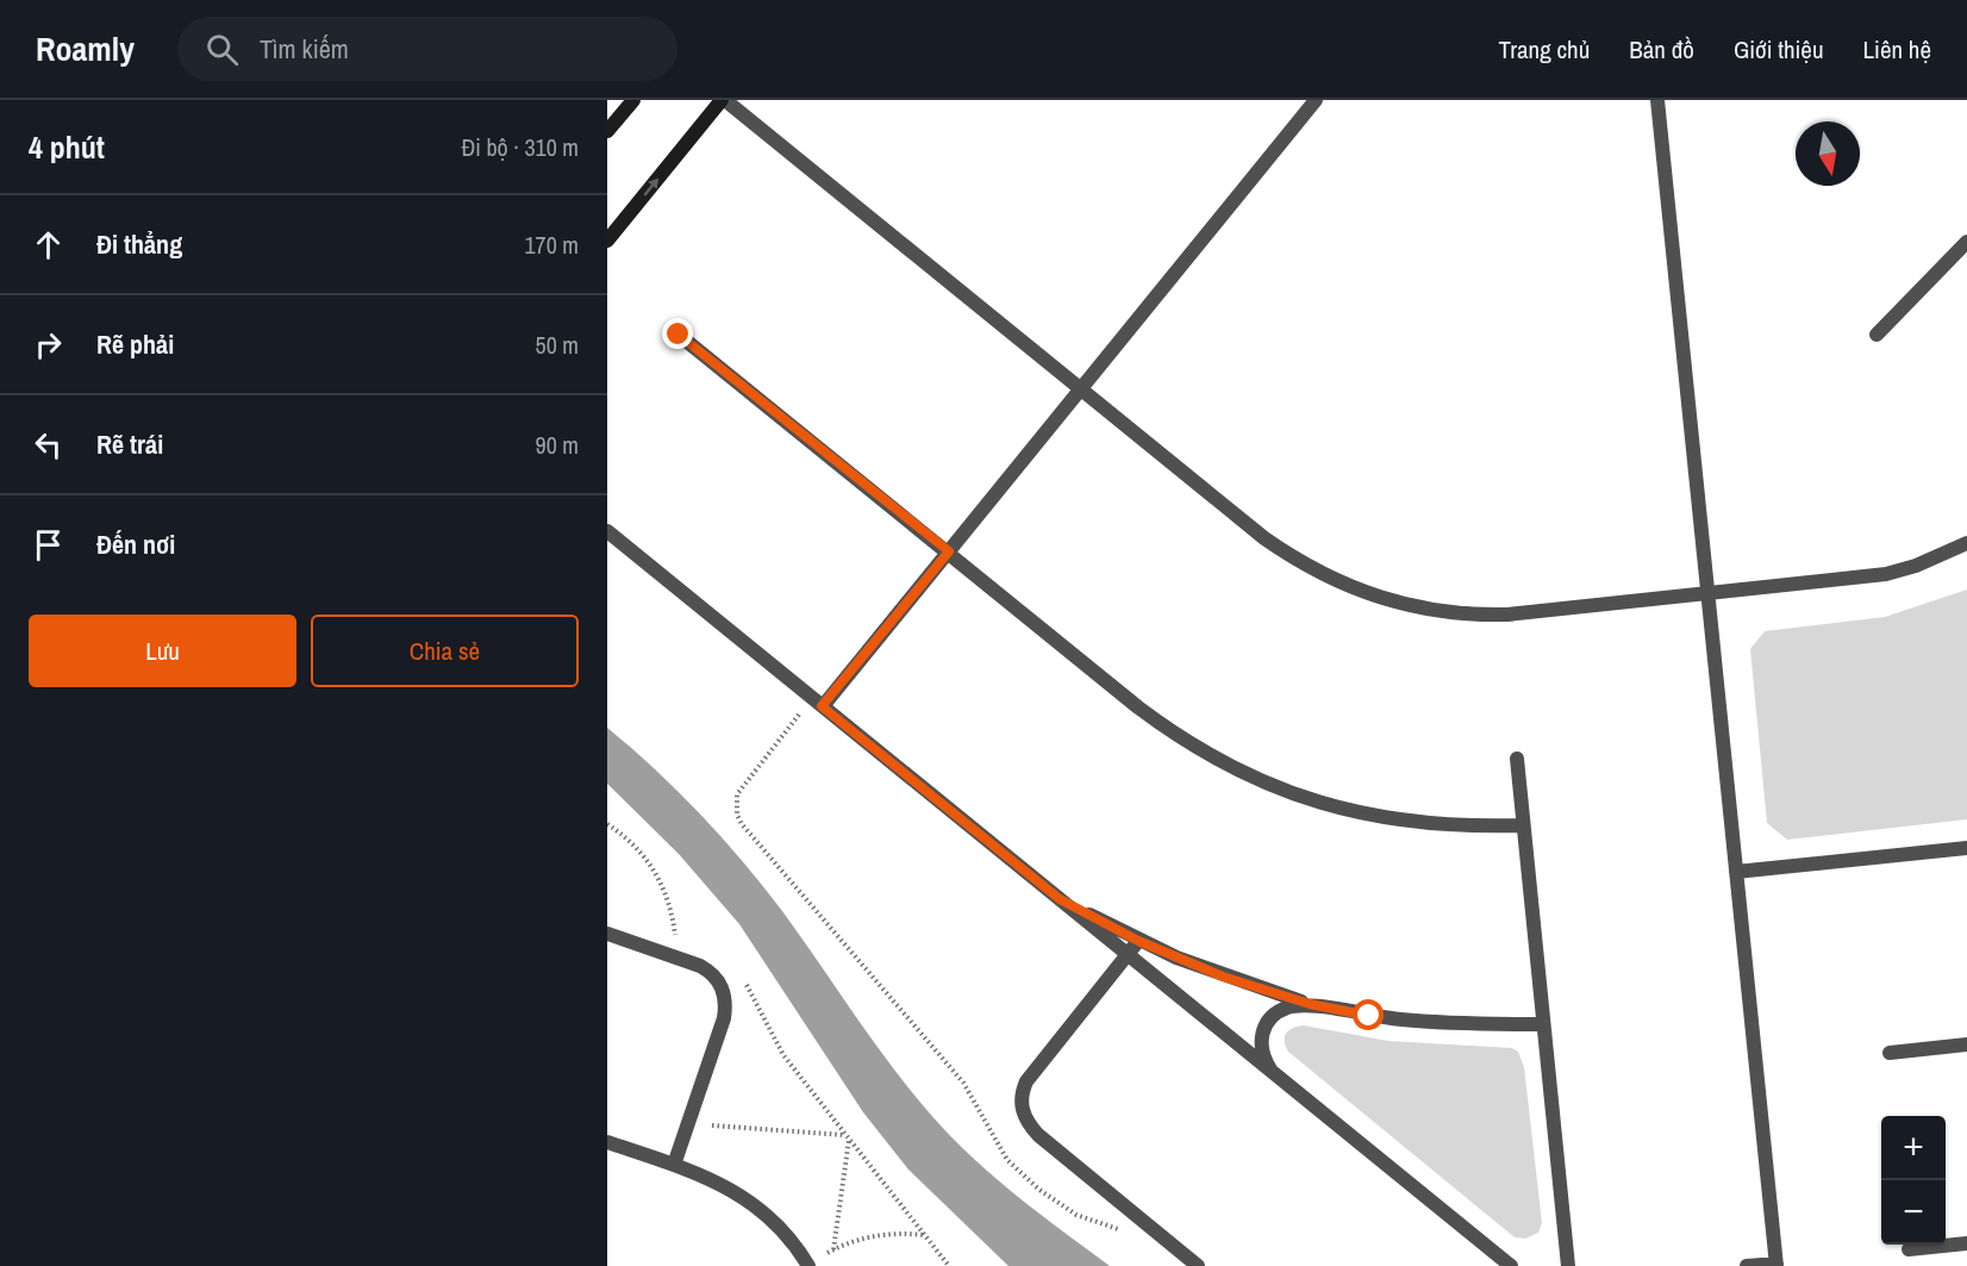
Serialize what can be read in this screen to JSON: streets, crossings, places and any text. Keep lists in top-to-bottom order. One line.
{"north":"bottom","page":{"header":"Roamly","search":"Tìm kiếm","nav":["Trang chủ","Bản đồ","Giới thiệu","Liên hệ"],"heading":["4 phút","Đi bộ · 310 m"],"list":[["Đi thẳng","170 m"],["Rẽ phải","50 m"],["Rẽ trái","90 m"],"Đến nơi"],"buttons":["Lưu","Chia sẻ"],"map_buttons":["+","−"]}}
